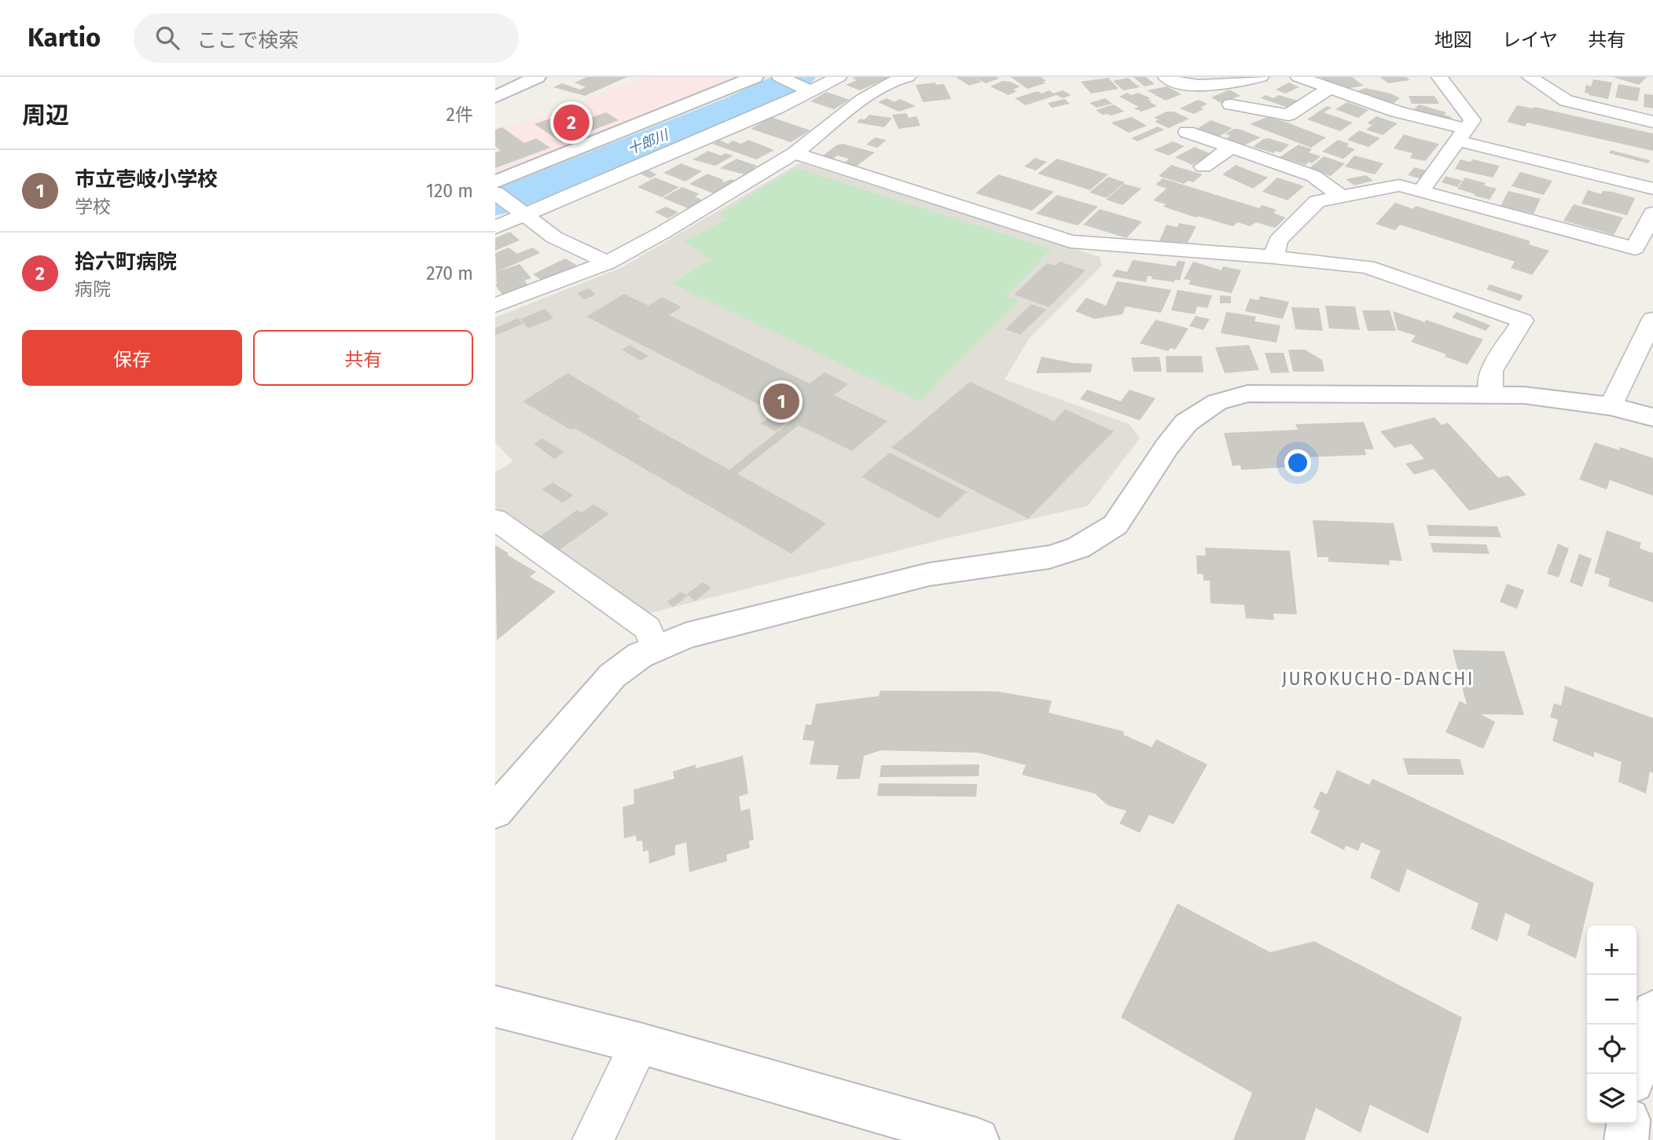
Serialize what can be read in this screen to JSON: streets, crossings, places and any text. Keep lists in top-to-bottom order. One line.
{"districts":["JUROKUCHO-DANCHI"],"water":["十郎川"],"page":{"header":"Kartio","search":"ここで検索","nav":["地図","レイヤ","共有"],"heading":["周辺","2件"],"pins":["2","1"],"list":[{"mark":"1","name":"市立壱岐小学校","note":"学校","value":"120 m"},{"mark":"2","name":"拾六町病院","note":"病院","value":"270 m"}],"buttons":["保存","共有"],"map_buttons":["+","−"]}}
